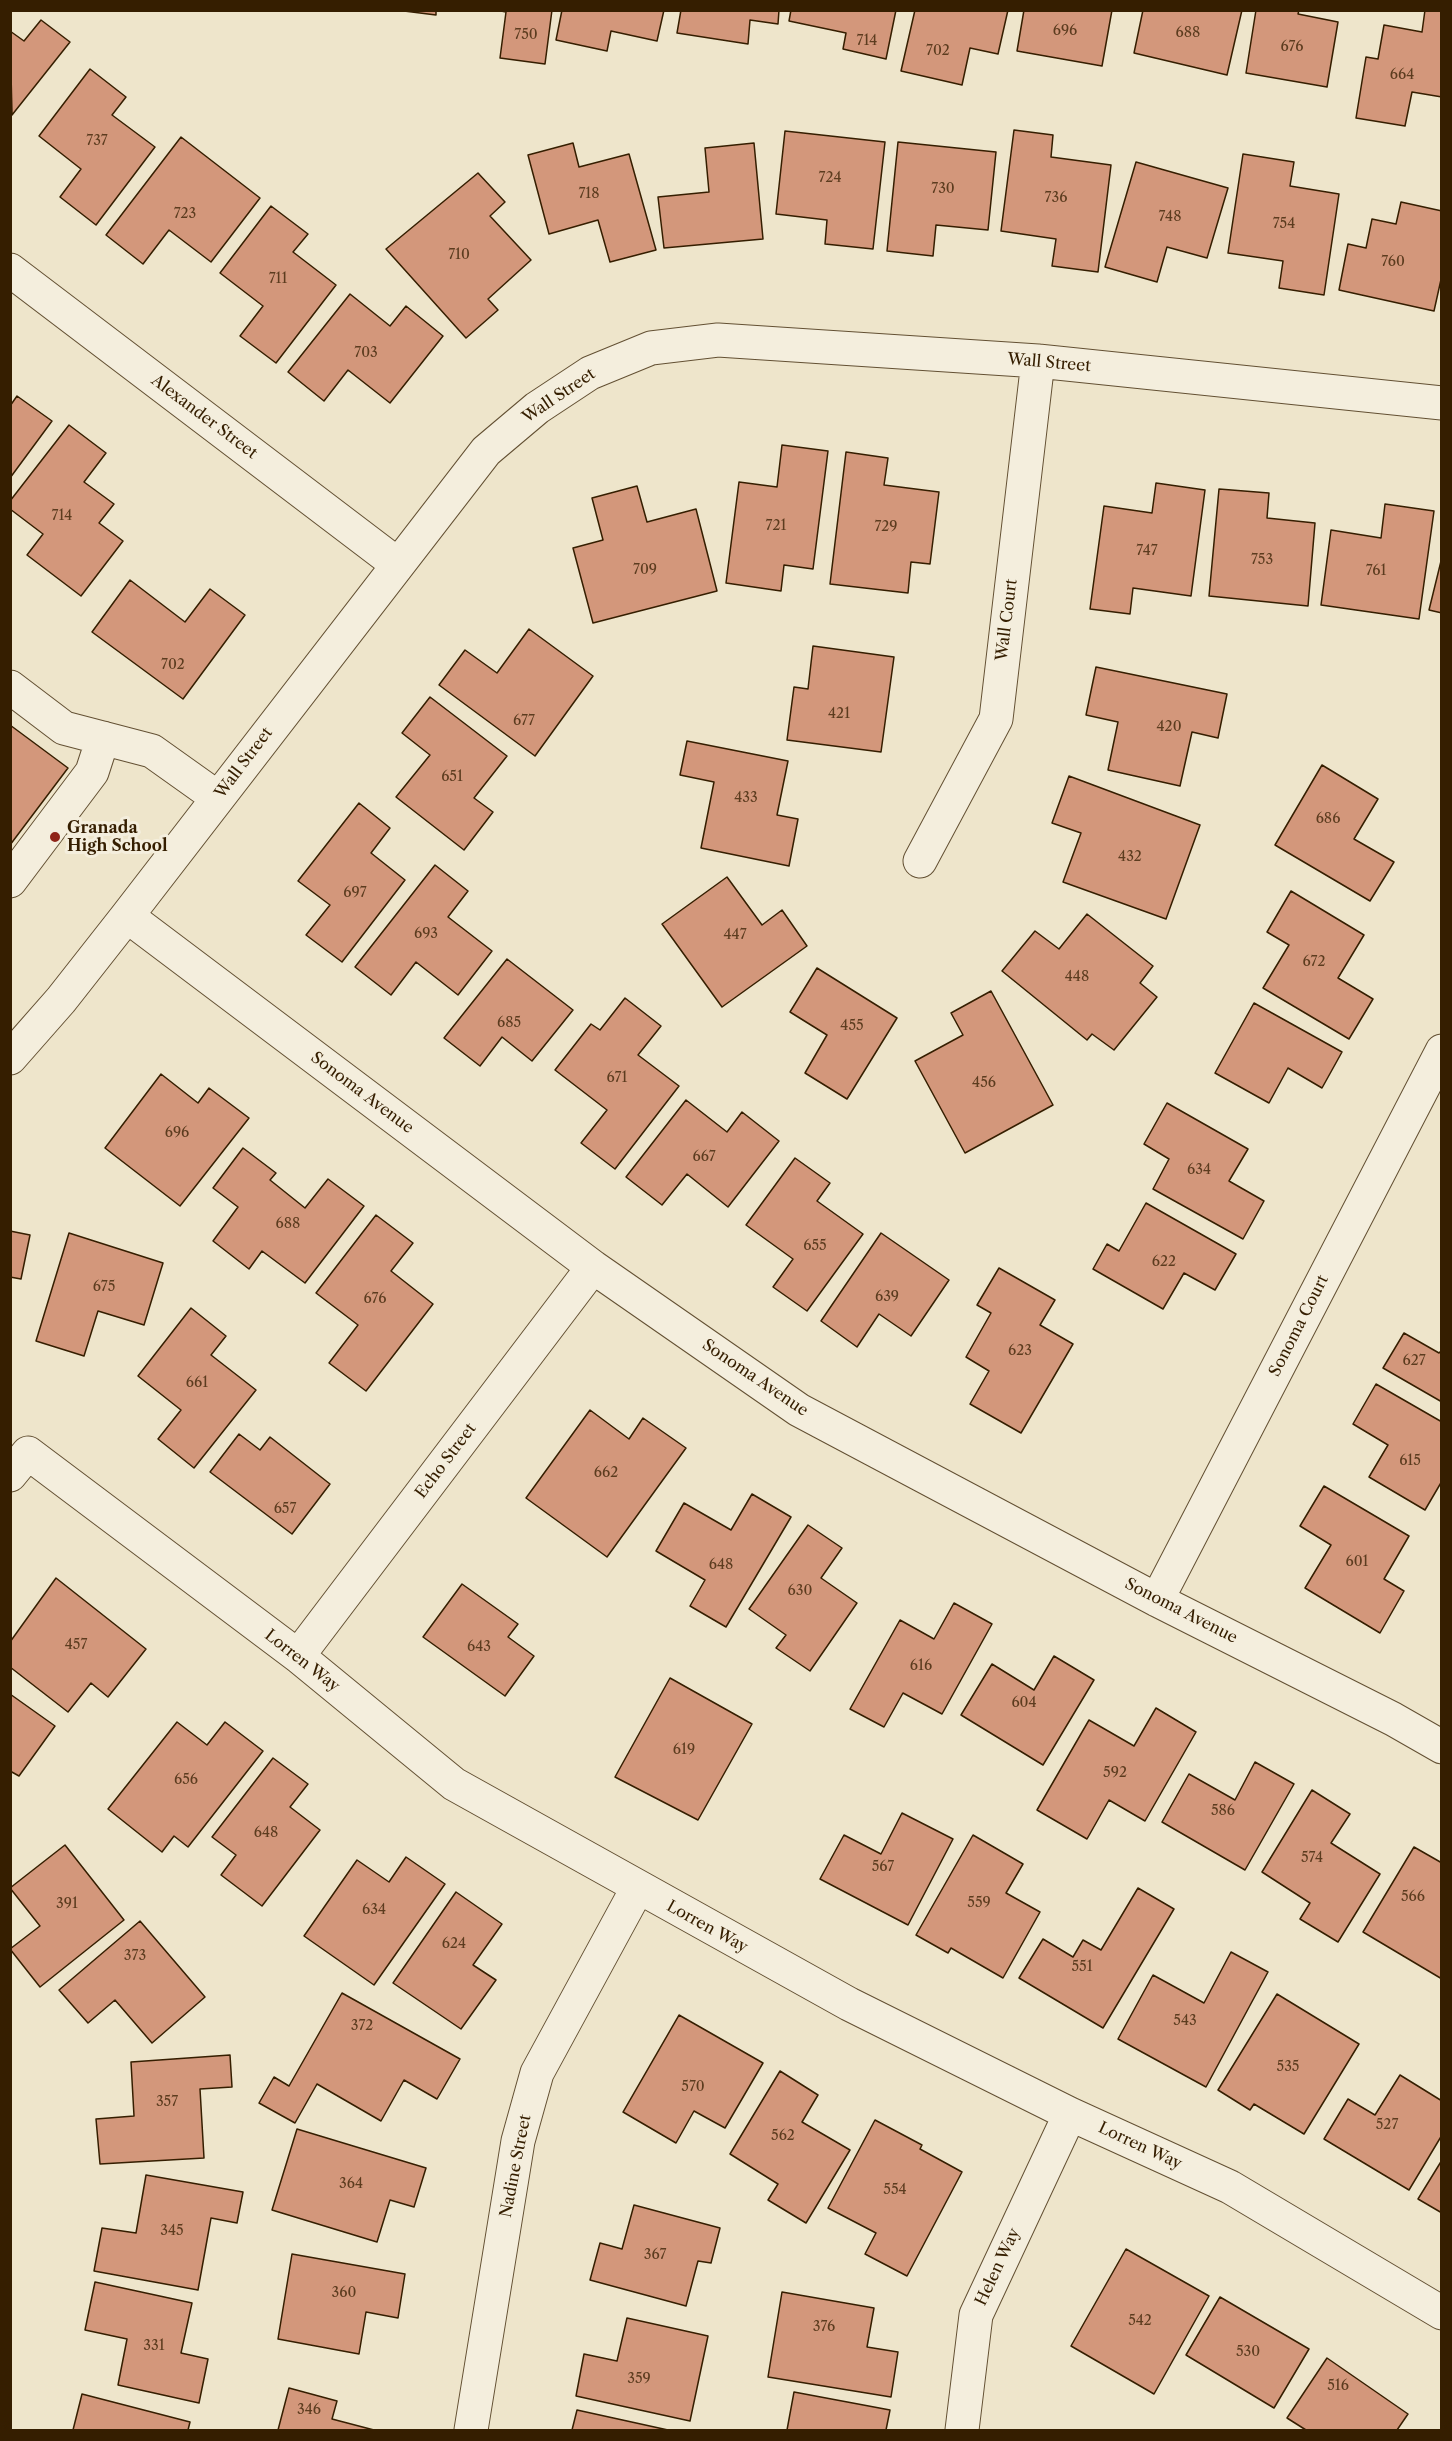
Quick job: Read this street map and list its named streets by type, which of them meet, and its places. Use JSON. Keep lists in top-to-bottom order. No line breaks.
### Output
{"streets":{"street":["Wall Street","Alexander Street","Wall Court","Sonoma Avenue","Sonoma Court","Echo Street","Lorren Way","Nadine Street","Helen Way"]},"crossings":[["Wall Street","Alexander Street"],["Wall Street","Wall Court"],["Wall Street","Sonoma Avenue"],["Sonoma Avenue","Sonoma Court"],["Sonoma Avenue","Echo Street"],["Echo Street","Lorren Way"],["Lorren Way","Nadine Street"],["Lorren Way","Helen Way"]],"places":["Granada High School"],"house_numbers":["696","688","750","714","676","702","664","737","724","730","718","736","723","748","754","710","760","711","703","714","721","729","747","753","709","761","702","421","677","420","651","433","686","432","697","693","447","672","448","685","455","671","456","696","667","634","688","655","622","675","639","676","623","627","661","615","662","657","601","648","630","457","643","616","604","619","592","656","586","648","574","567","566","559","391","634","624","373","551","543","372","535","570","357","527","562","364","554","345","367","360","542","376","331","530","359","516","346"]}
